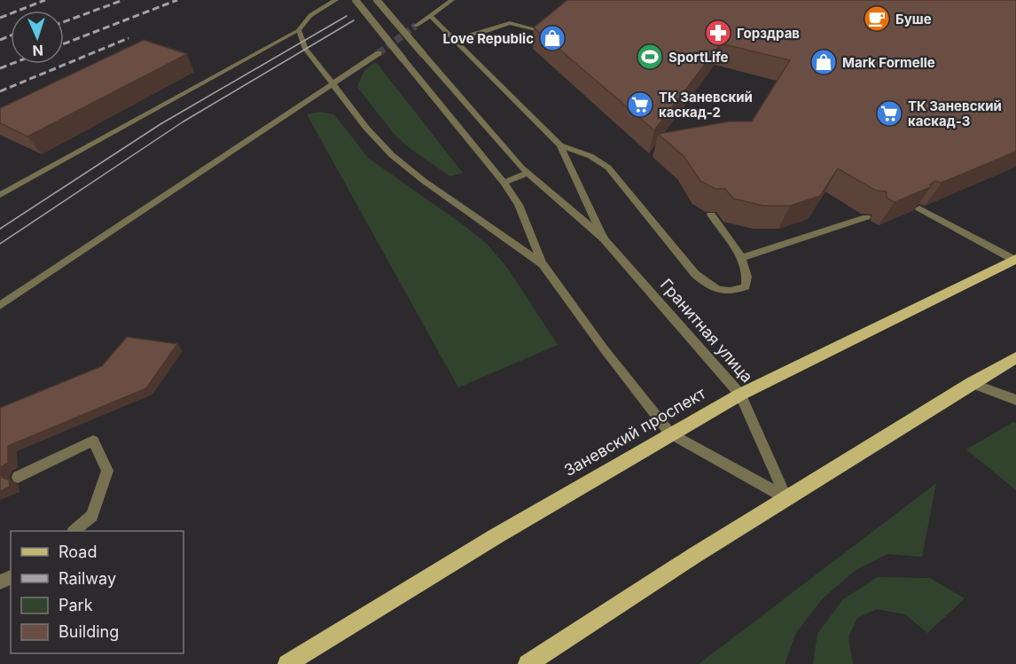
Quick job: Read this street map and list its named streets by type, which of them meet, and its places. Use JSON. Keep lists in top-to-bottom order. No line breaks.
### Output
{"streets":{"main road":["Заневский проспект"],"street":["Гранитная улица"]},"crossings":[["Гранитная улица","Заневский проспект"]],"places":{"cafe":["Буше"],"pharmacy":["Горздрав"],"shop":["Love Republic","Mark Formelle"],"sports":["SportLife"],"supermarket":["ТК Заневский каскад-2","ТК Заневский каскад-3"]},"legend":["Road","Railway","Park","Building"],"north":"bottom"}
